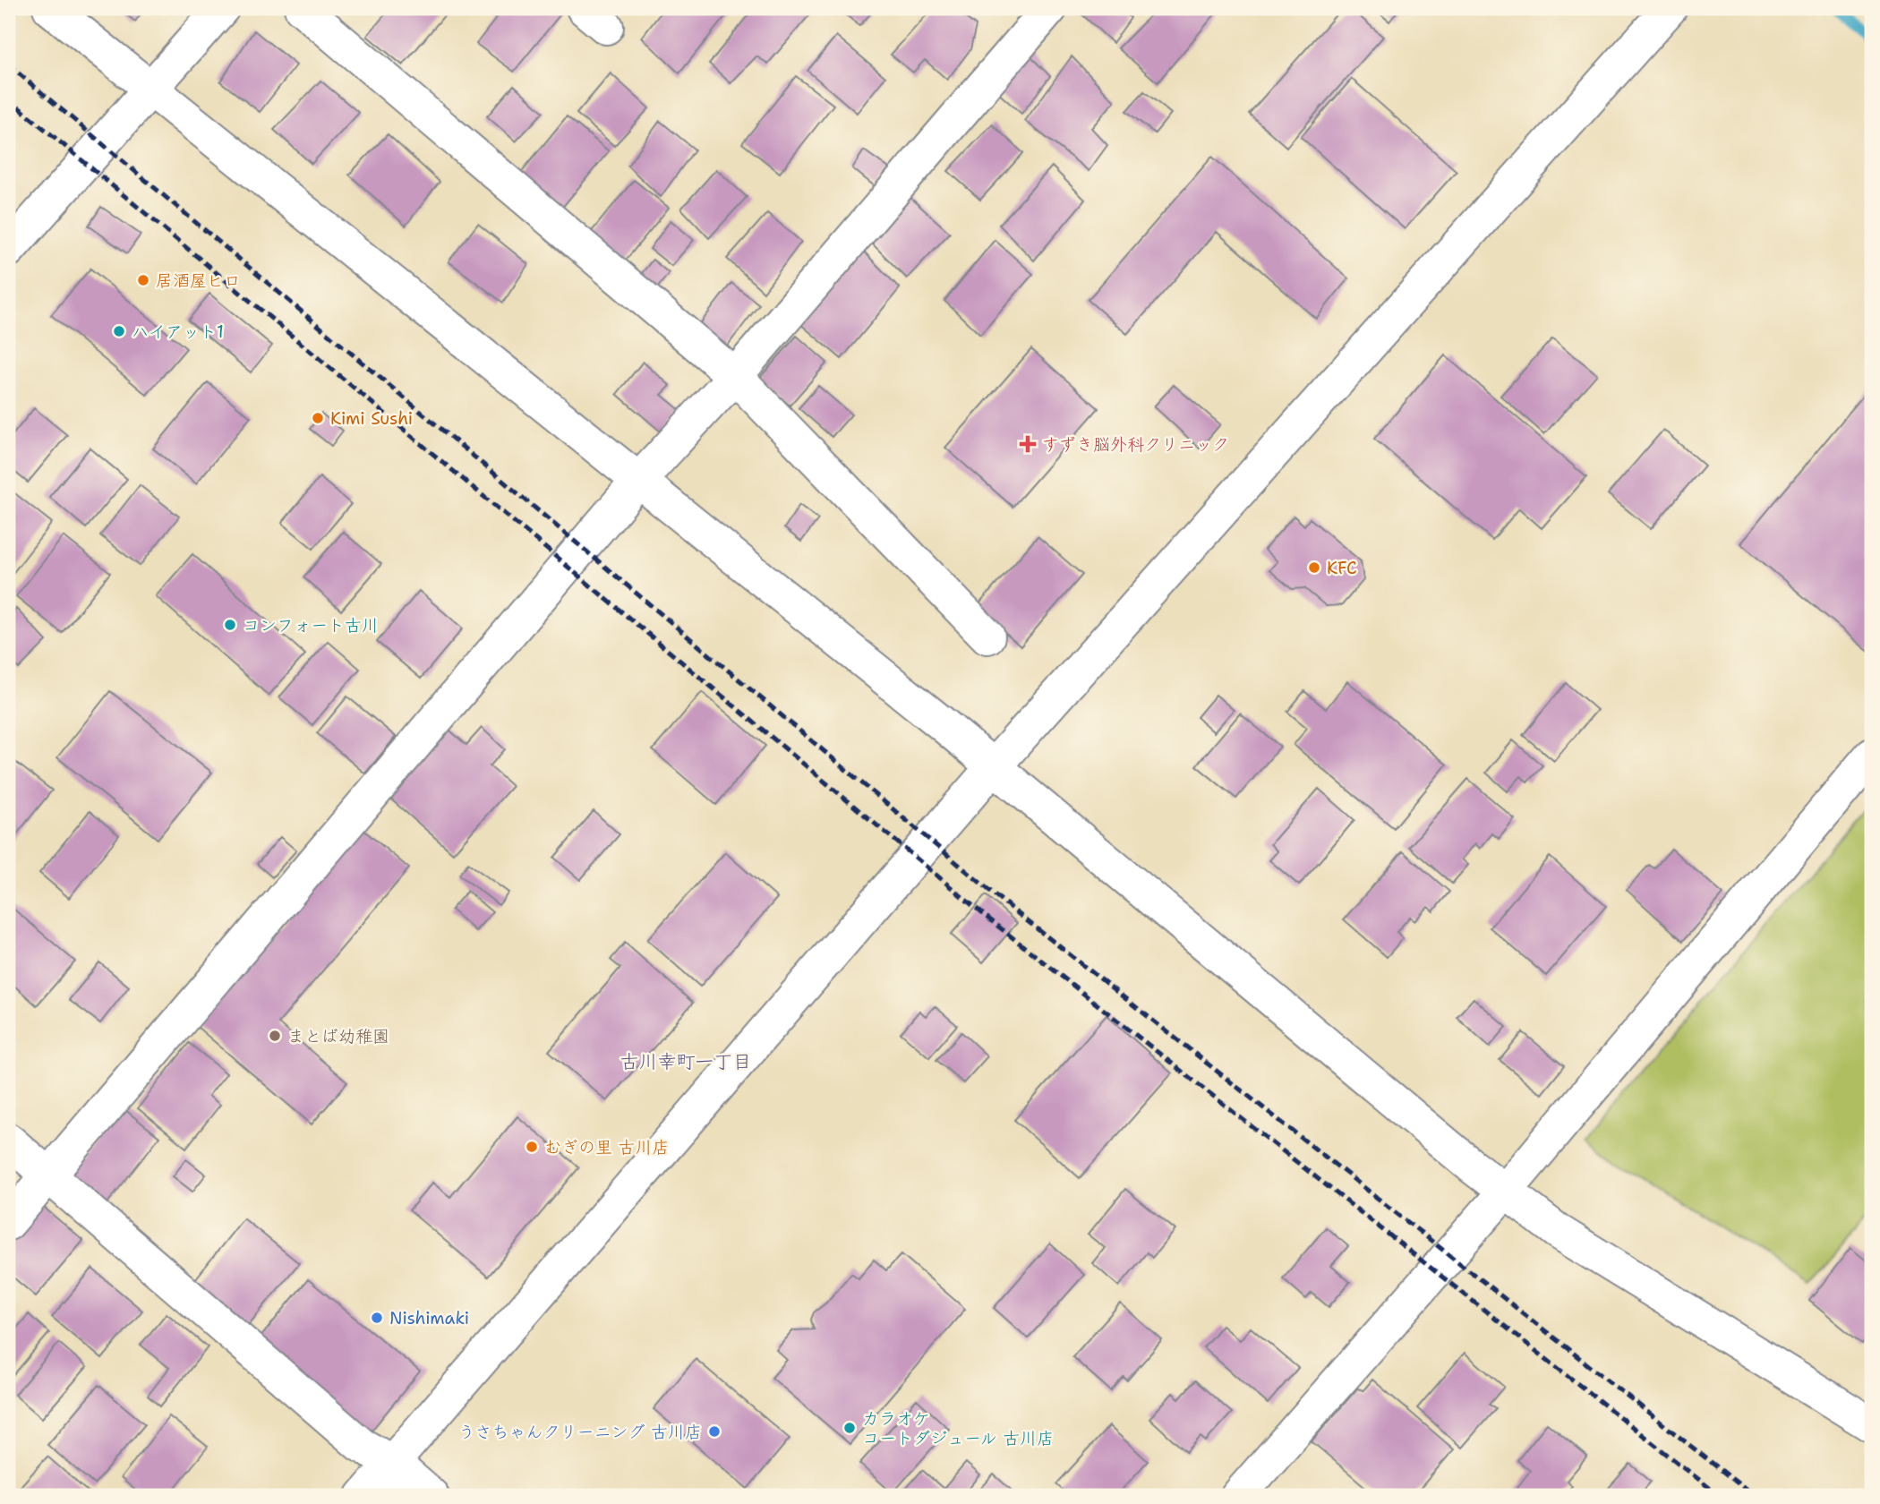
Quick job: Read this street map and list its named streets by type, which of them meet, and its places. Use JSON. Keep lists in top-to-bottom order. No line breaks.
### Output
{"districts":["古川幸町一丁目"],"places":{"other":["居酒屋ヒロ","ハイアット1","Kimi Sushi","KFC","コンフォート古川","まとば幼稚園","むぎの里 古川店","Nishimaki","カラオケ コートダジュール 古川店","うさちゃんクリーニング 古川店"],"health":["すずき脳外科クリニック"]}}
